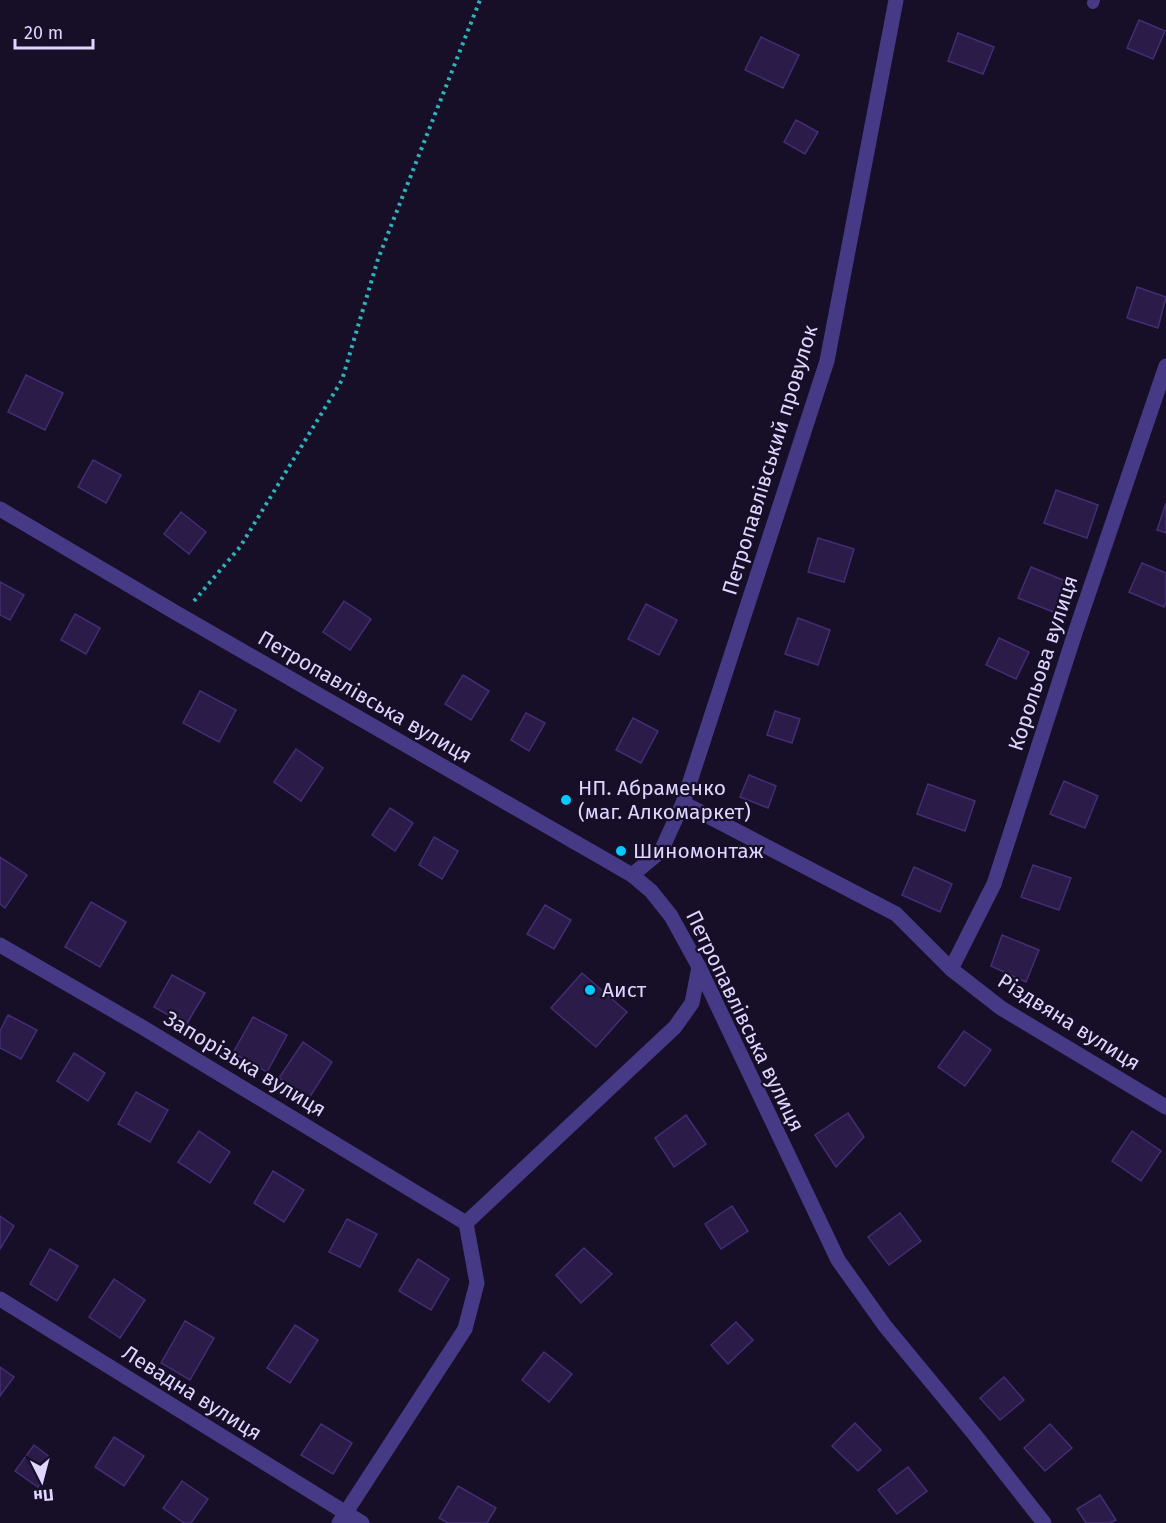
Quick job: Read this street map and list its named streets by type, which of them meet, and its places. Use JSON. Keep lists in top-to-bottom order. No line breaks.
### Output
{"streets":{"street":["Петропавлівський провулок","Корольова вулиця","Петропавлівська вулиця","Різдвяна вулиця","Запорізька вулиця","Левадна вулиця"]},"crossings":[["Петропавлівський провулок","Петропавлівська вулиця"],["Петропавлівський провулок","Різдвяна вулиця"],["Корольова вулиця","Різдвяна вулиця"]],"places":["НП. Абраменко (маг. Алкомаркет)","Шиномонтаж","Аист"],"scale_bar":"20 m","north":"bottom"}
